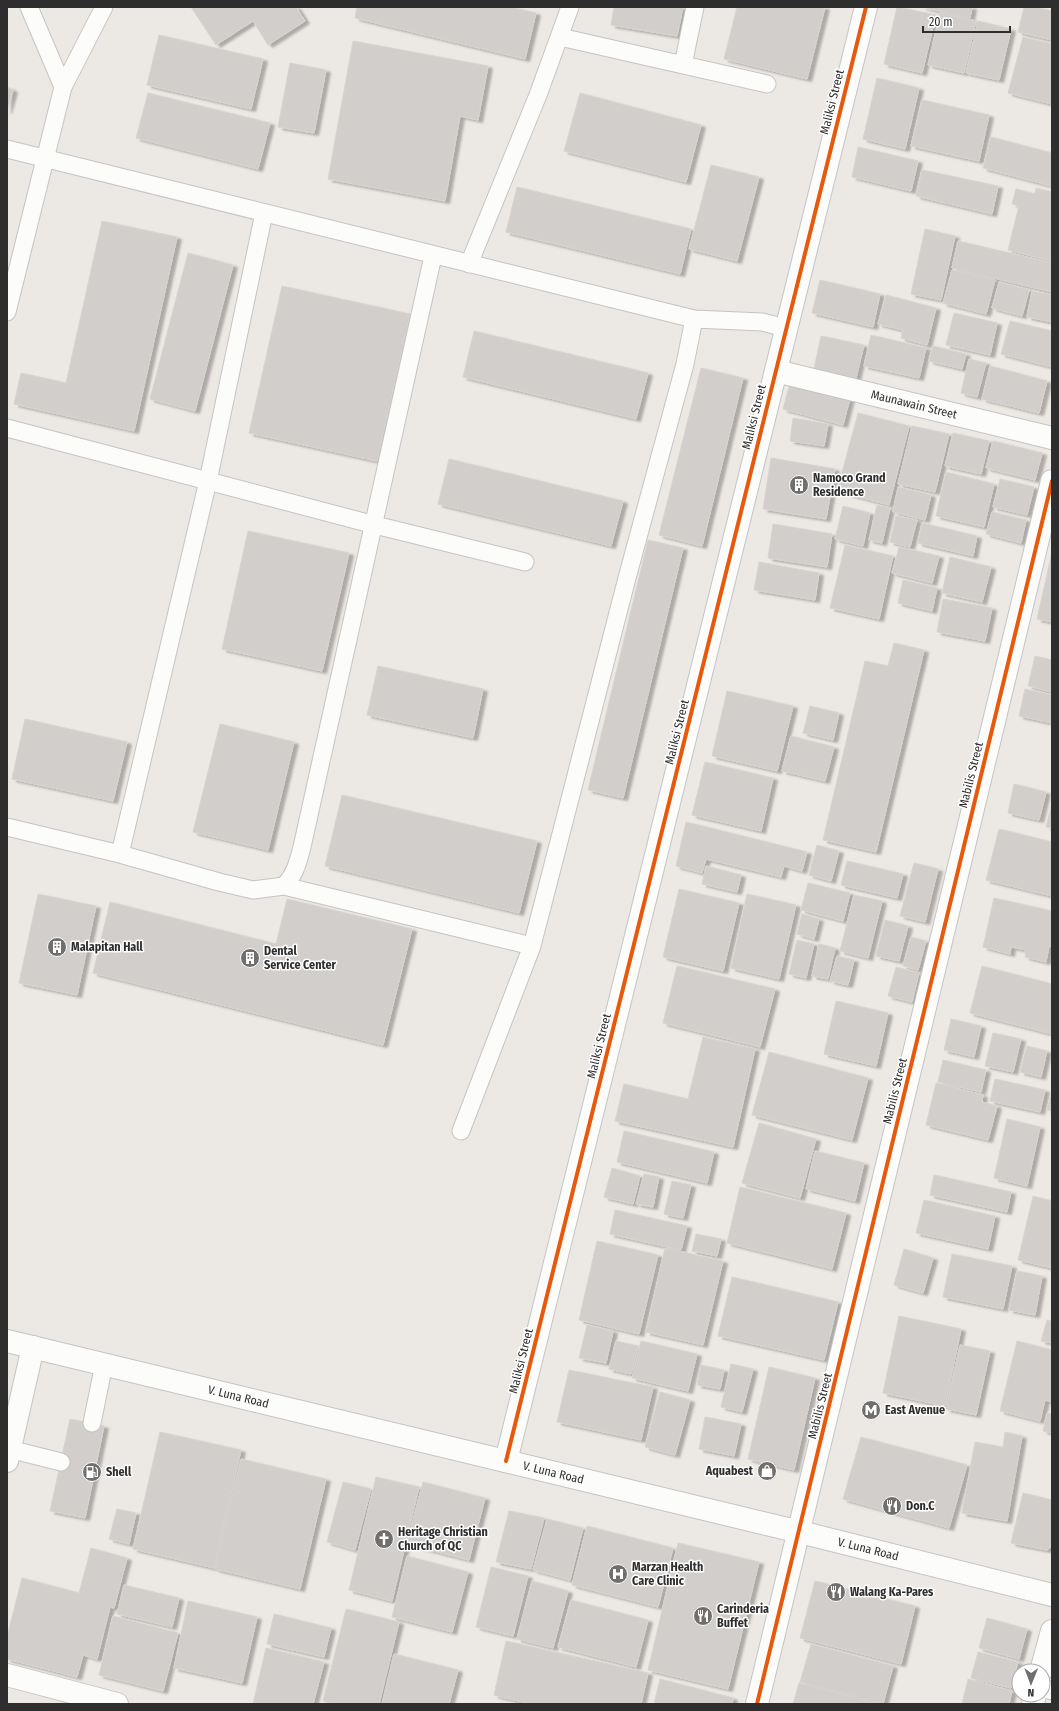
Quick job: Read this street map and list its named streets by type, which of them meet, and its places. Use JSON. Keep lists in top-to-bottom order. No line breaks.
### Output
{"streets":{"street":["Maliksi Street","Maunawain Street","Mabilis Street","V. Luna Road"]},"crossings":[["Maliksi Street","Maunawain Street"],["Maliksi Street","V. Luna Road"],["Mabilis Street","V. Luna Road"]],"places":{"building":["Namoco Grand Residence","Malapitan Hall","Dental Service Center"],"metro station":["East Avenue"],"shop":["Aquabest"],"fuel station":["Shell"],"restaurant":["Don.C","Walang Ka-Pares","Carinderia Buffet"],"church":["Heritage Christian Church of QC"],"hospital":["Marzan Health Care Clinic"]},"scale_bar":"20 m","north":"bottom"}
